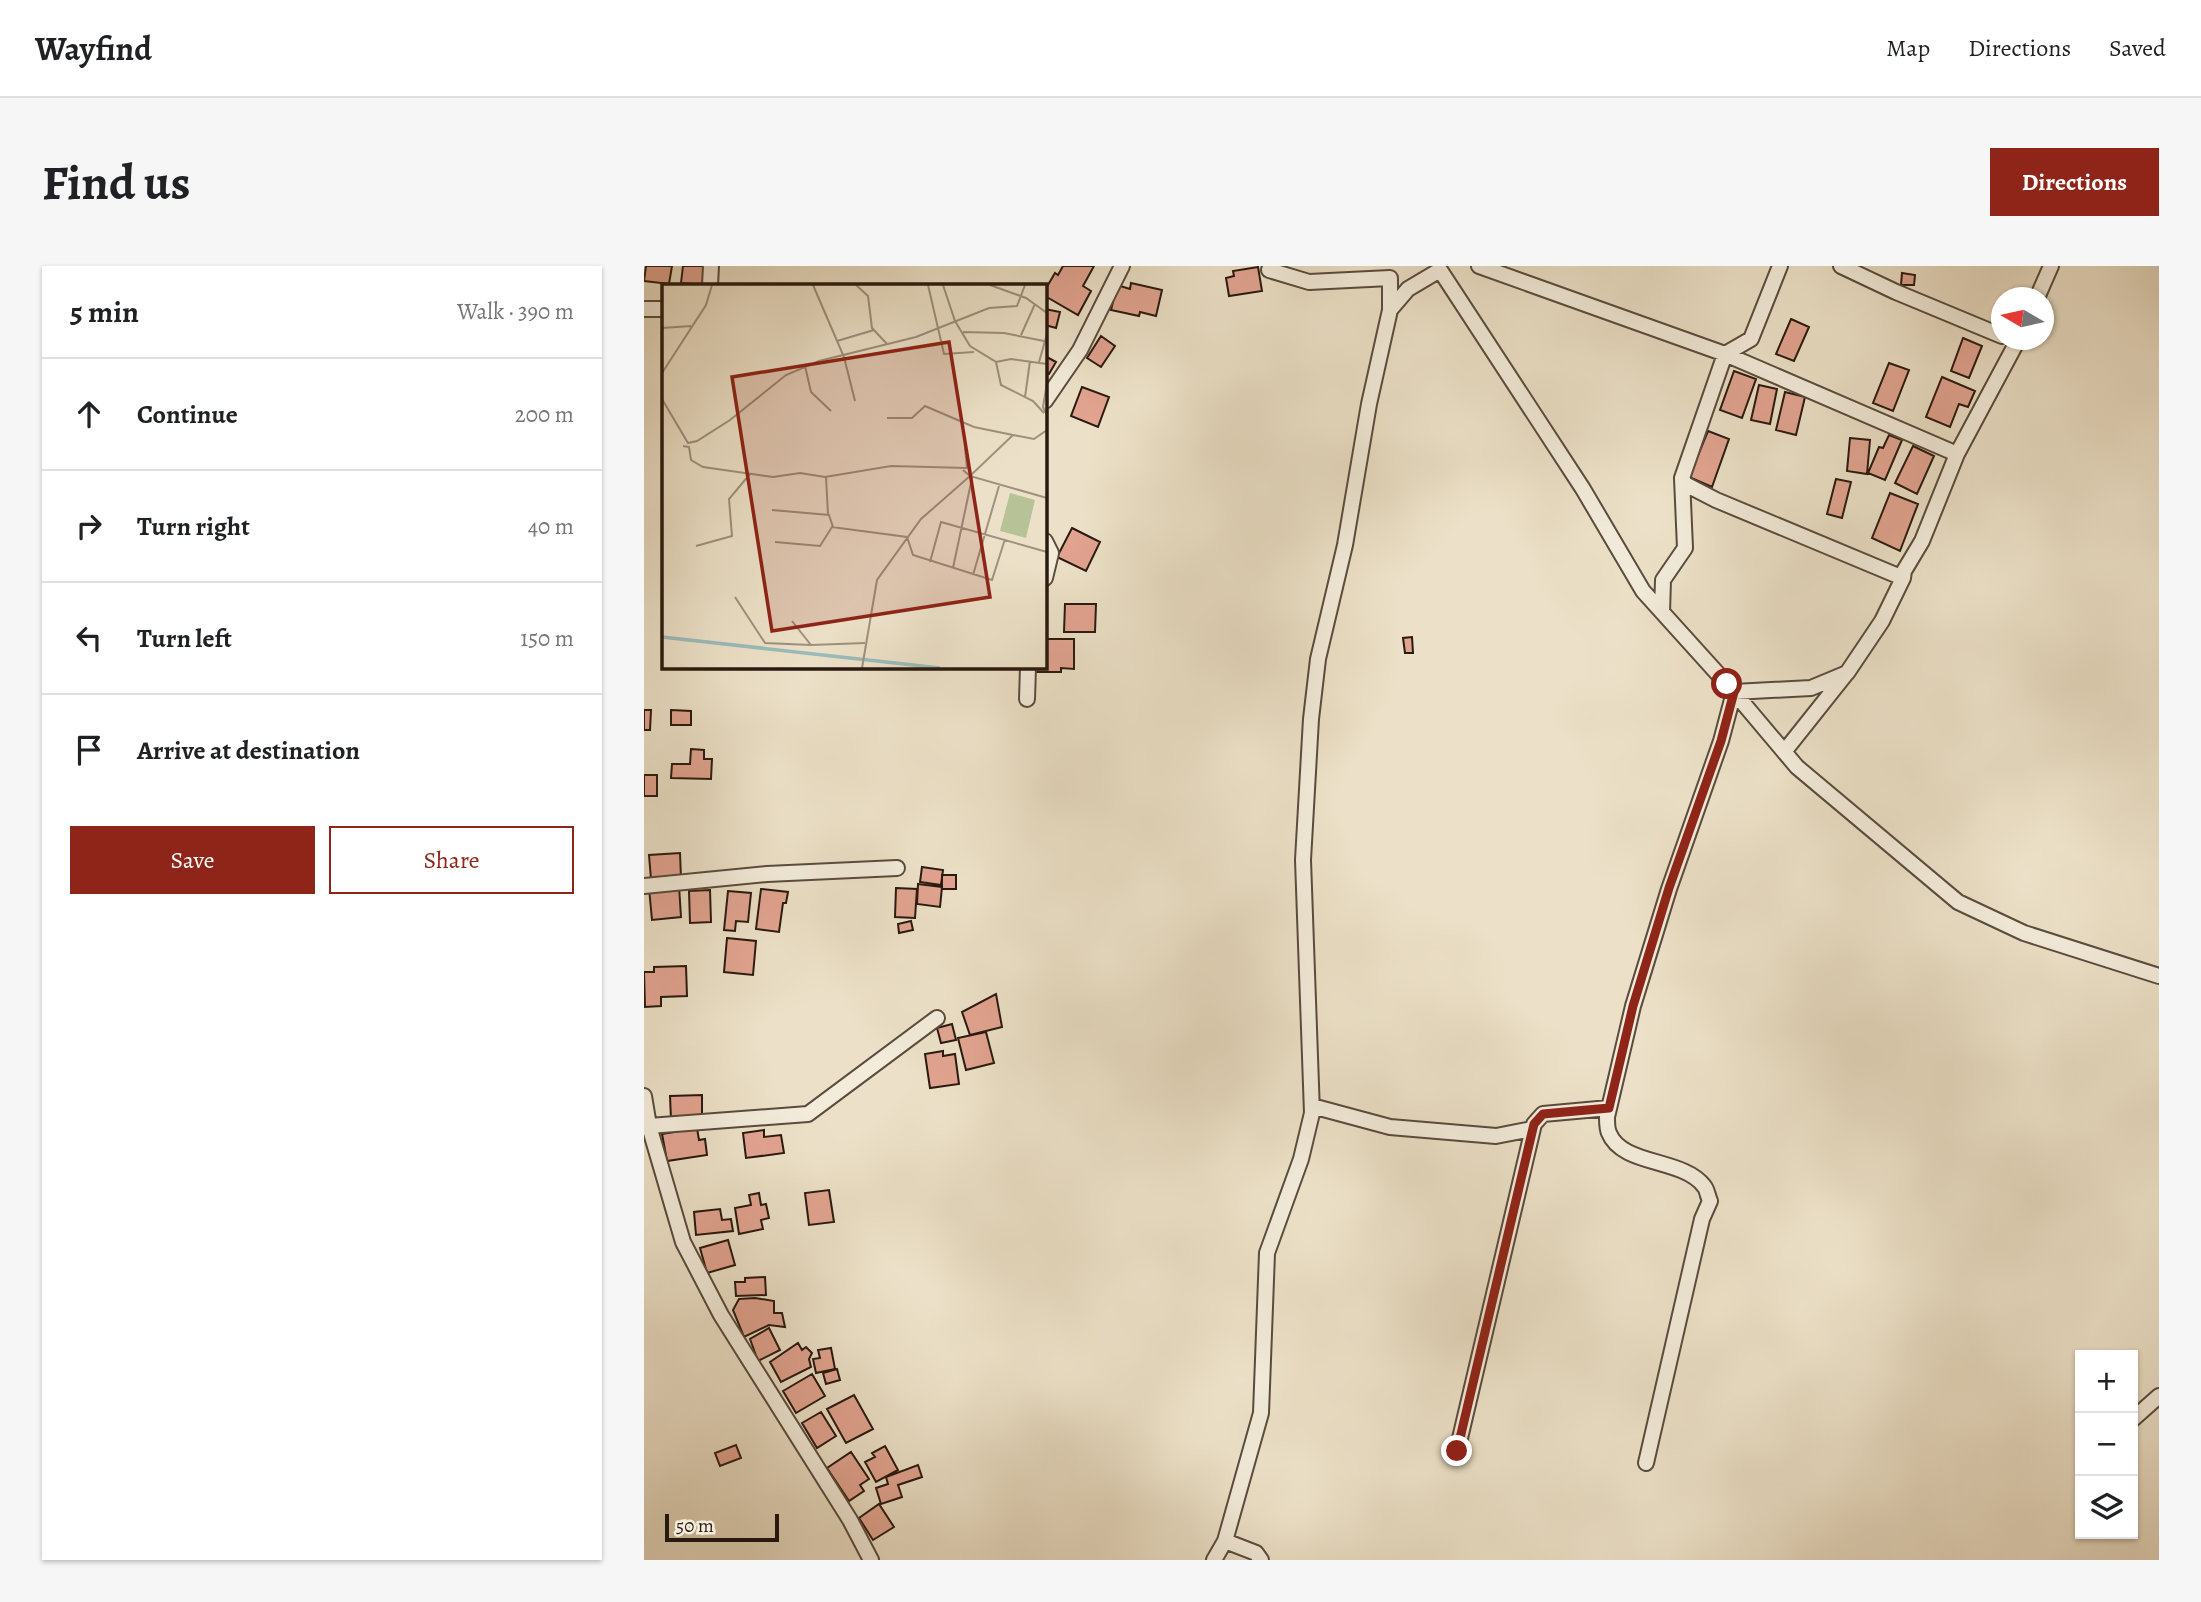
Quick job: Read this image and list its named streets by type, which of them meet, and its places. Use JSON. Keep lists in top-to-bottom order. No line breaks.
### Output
{"scale_bar":"50 m","north":"left","page":{"header":"Wayfind","nav":["Map","Directions","Saved"],"buttons":["Directions",["Save","Share"]],"title":"Find us","heading":["5 min","Walk · 390 m"],"list":[["Continue","200 m"],["Turn right","40 m"],["Turn left","150 m"],"Arrive at destination"],"map_buttons":["+","−"],"scale":"50 m"}}
